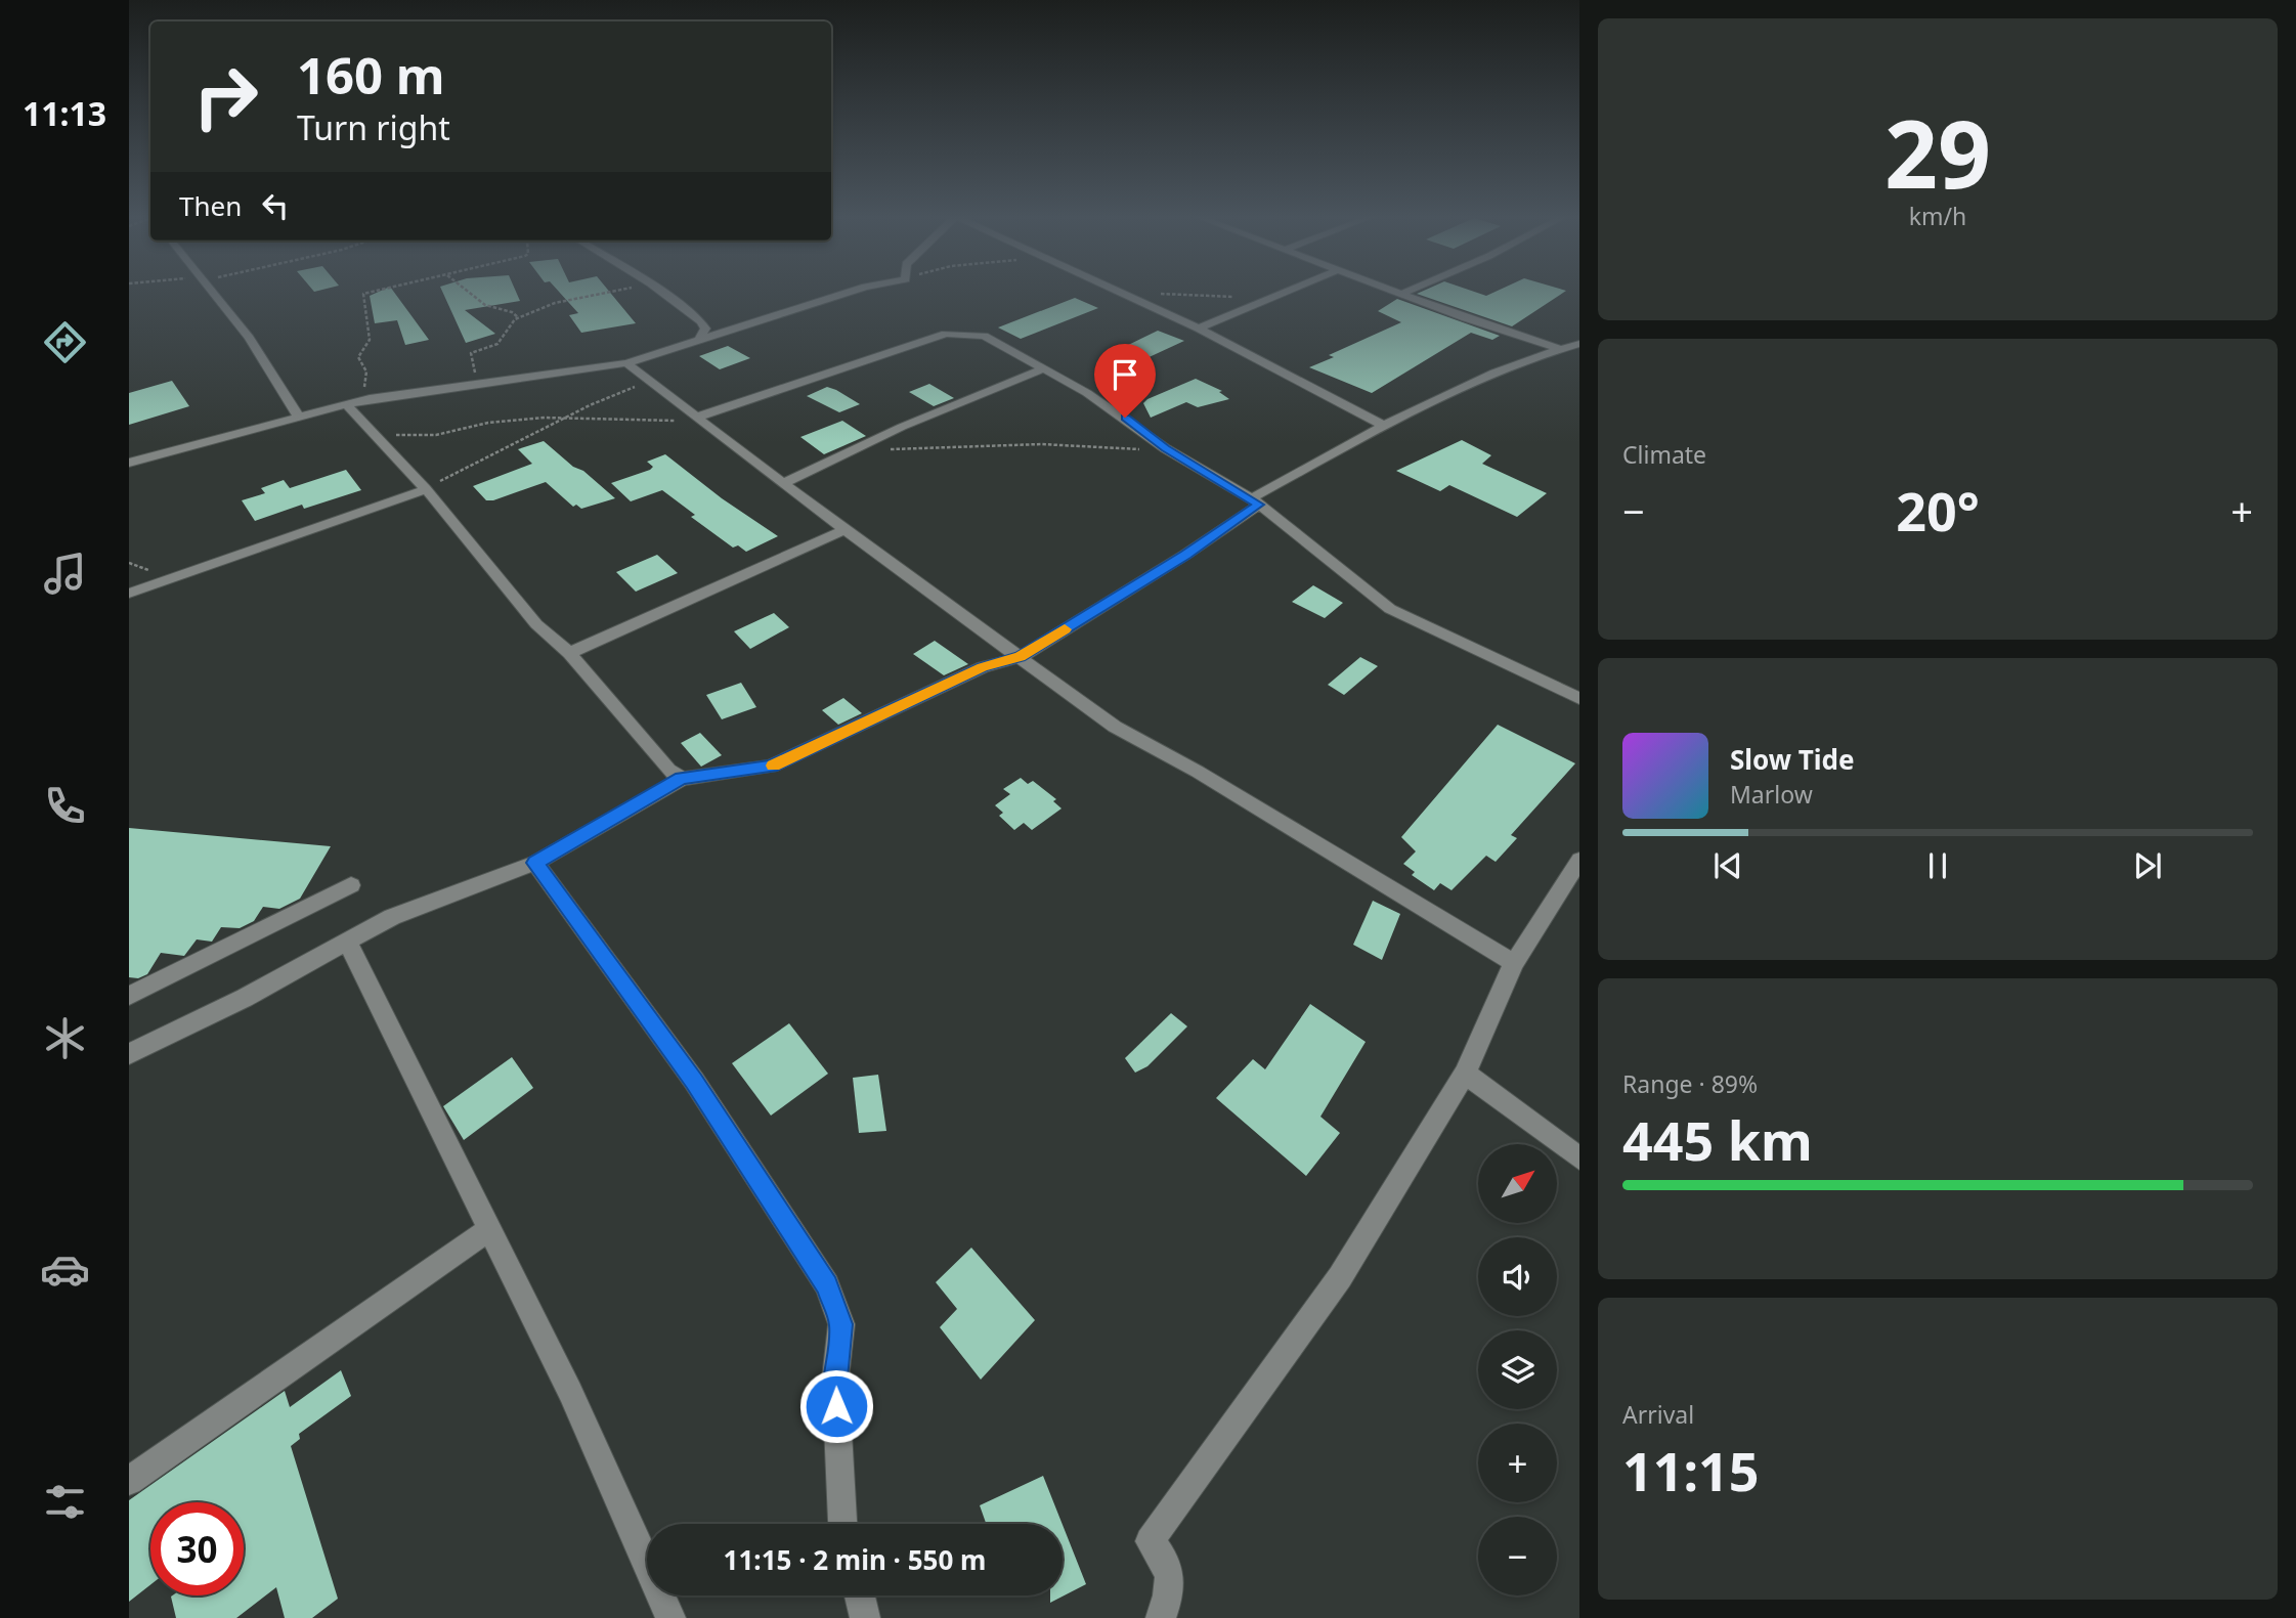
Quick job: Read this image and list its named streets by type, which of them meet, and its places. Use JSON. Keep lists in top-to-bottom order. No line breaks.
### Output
{"north":"top right","page":{"tabs":"11:13","tile":[["29","km/h"],"Climate",["Range · 89%","445 km"],["Arrival","11:15"]],"turn":["160 m","Turn right"],"then":"Then","heat":["−","20°","+"],"song":["Slow Tide","Marlow"],"map_buttons":["+","−"],"limit":"30","trip":"11:15 · 2 min · 550 m"}}
